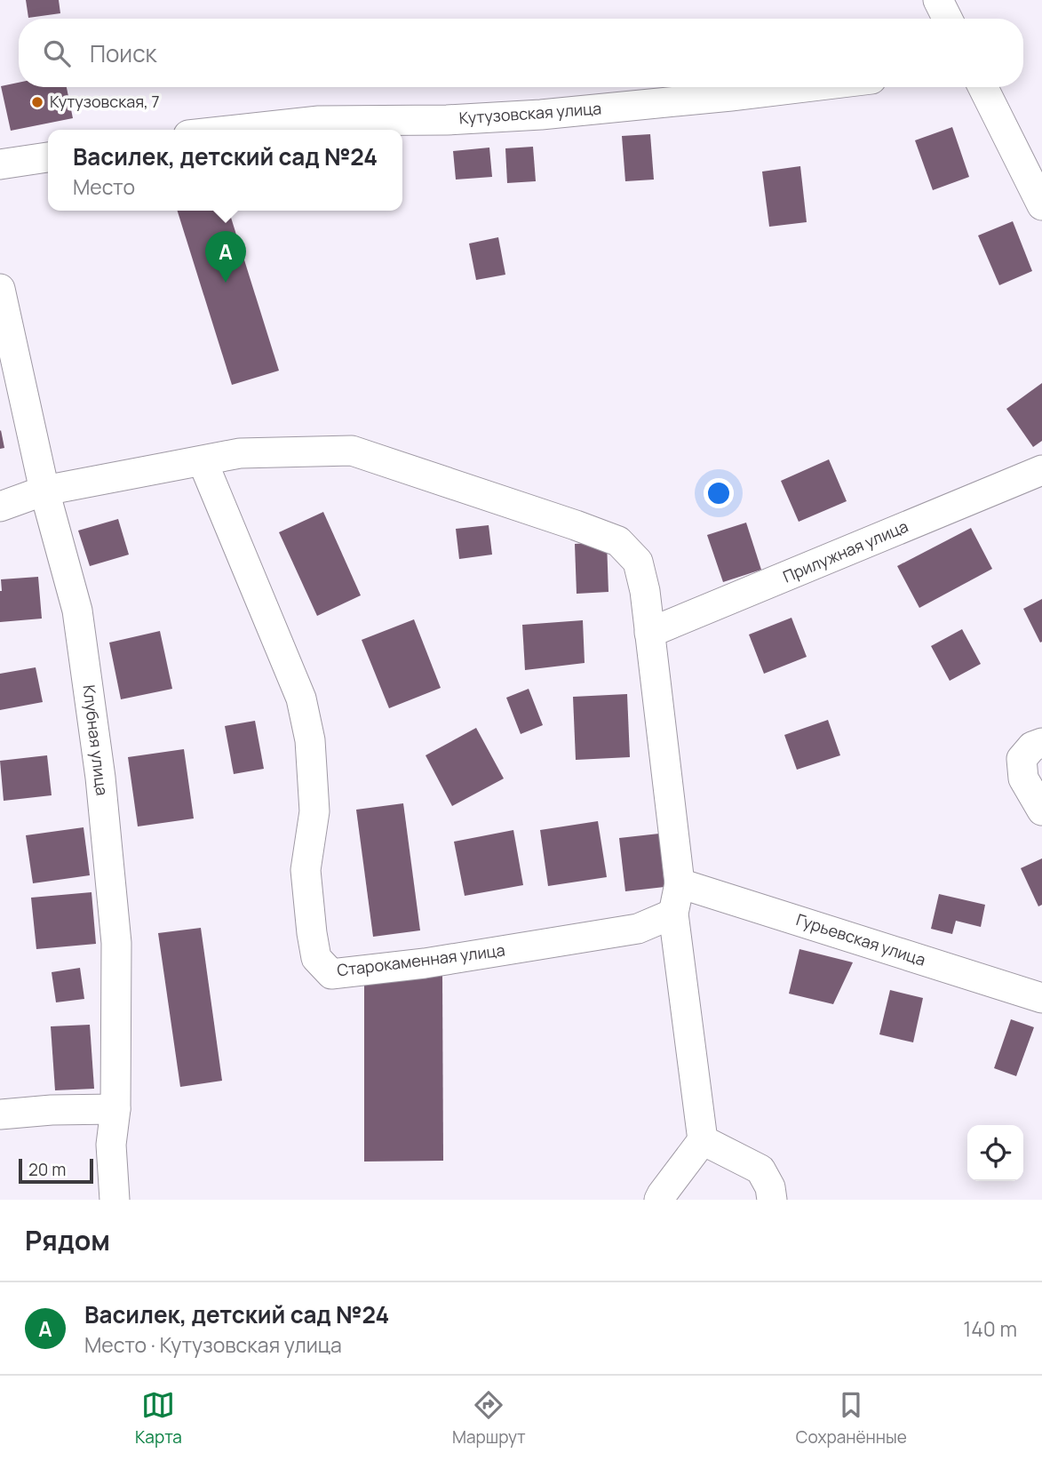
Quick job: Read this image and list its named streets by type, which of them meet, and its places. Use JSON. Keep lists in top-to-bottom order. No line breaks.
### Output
{"streets":{"street":["Кутузовская улица","Прилужная улица","Клубная улица","Гурьевская улица","Старокаменная улица"]},"places":["Кутузовская, 7"],"scale_bar":"20 m","page":{"search":"Поиск","popup":["Василек, детский сад №24","Место"],"pins":"A","scale":"20 m","heading":"Рядом","list":[{"mark":"A","name":"Василек, детский сад №24","note":"Место · Кутузовская улица","value":"140 m"}],"nav":["Карта","Маршрут","Сохранённые"]}}
